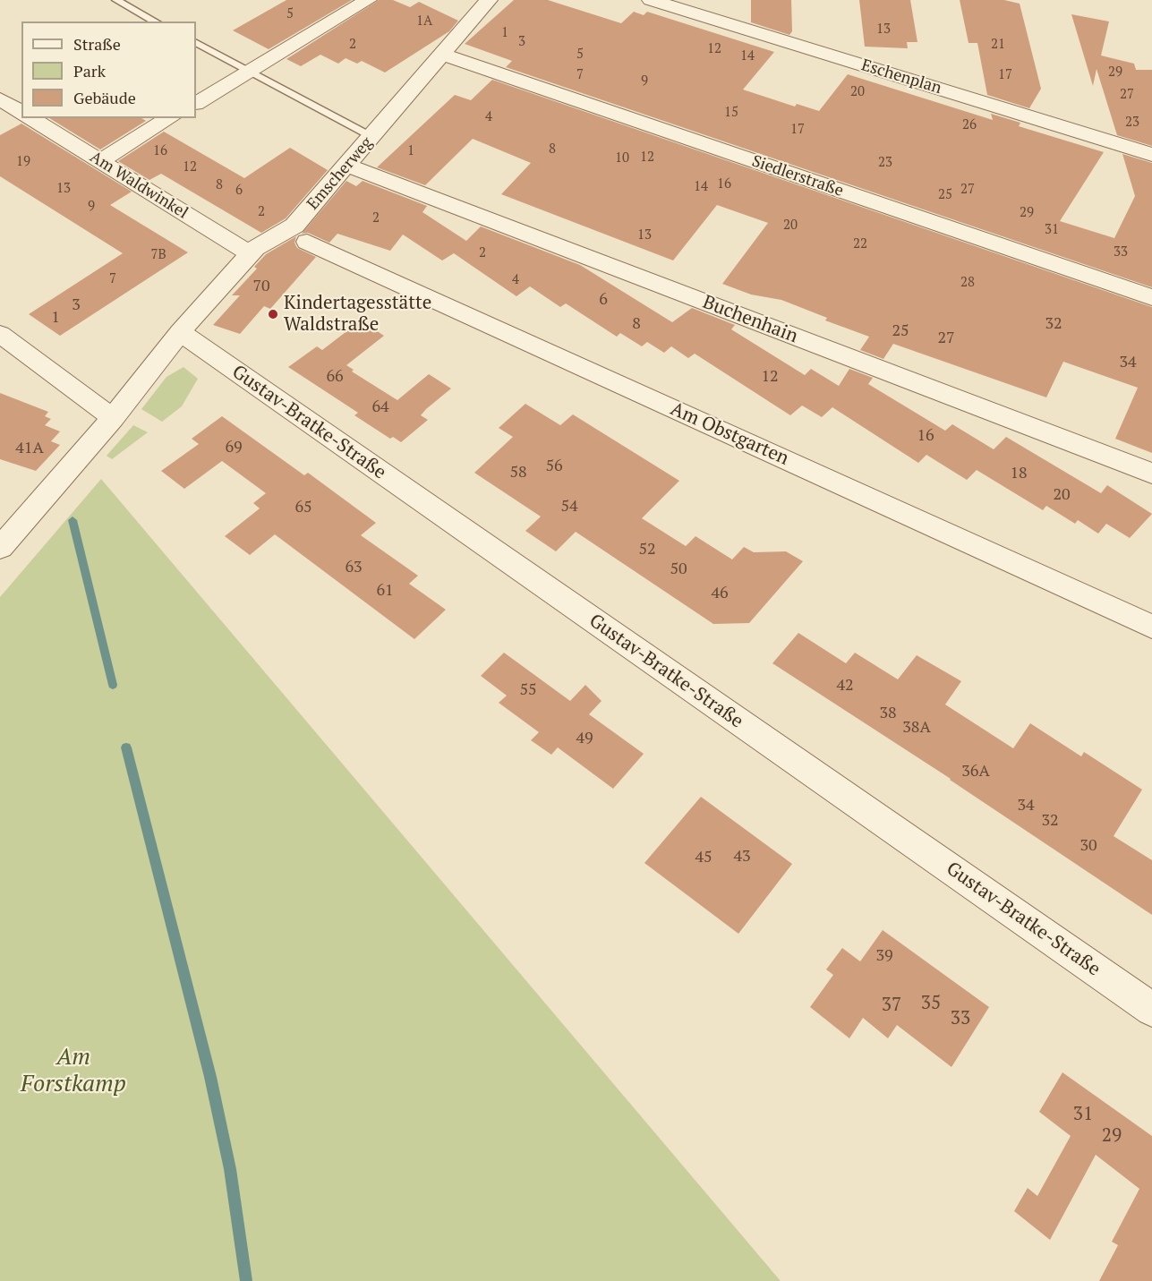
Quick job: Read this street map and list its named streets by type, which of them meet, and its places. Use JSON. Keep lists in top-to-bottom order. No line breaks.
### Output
{"streets":{"street":["Eschenplan","Emscherweg","Siedlerstraße","Am Waldwinkel","Buchenhain","Gustav-Bratke-Straße","Am Obstgarten"]},"crossings":[["Emscherweg","Siedlerstraße"],["Emscherweg","Am Waldwinkel"],["Emscherweg","Buchenhain"],["Emscherweg","Gustav-Bratke-Straße"]],"parks":["Am Forstkamp"],"places":["Kindertagesstätte Waldstraße"],"house_numbers":["5","1A","13","1","3","2","21","12","5","14","29","7","17","9","20","27","15","4","23","26","17","8","16","1","12","10","19","23","12","16","8","14","13","27","6","25","9","2","29","2","20","31","13","22","33","2","7B","7","4","28","70","6","3","1","8","32","25","27","34","66","12","64","16","69","41A","56","58","18","20","54","65","52","63","50","61","46","42","55","38","38A","49","36A","34","32","30","43","45","39","35","37","33","31","29"],"legend":["Straße","Park","Gebäude"]}
